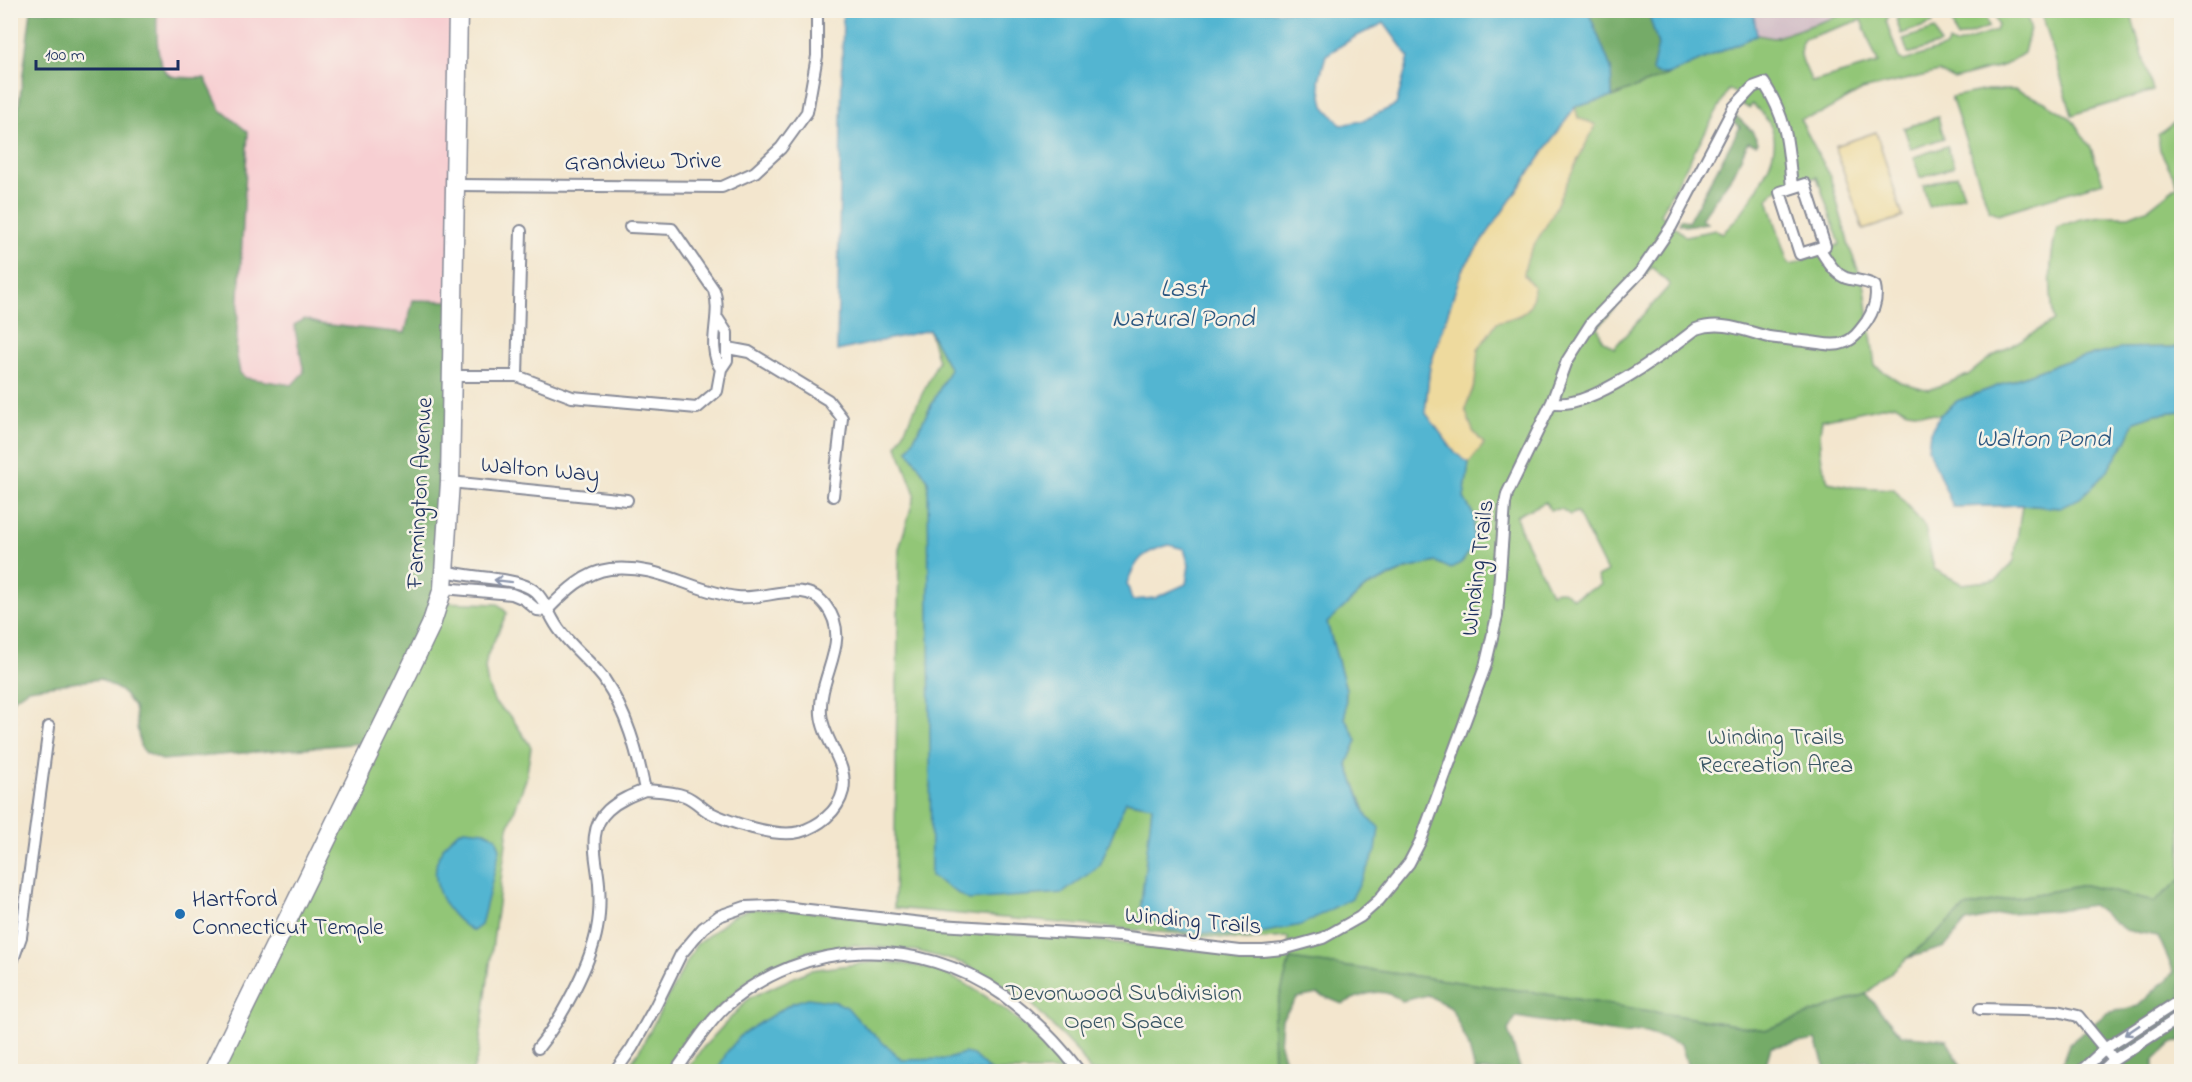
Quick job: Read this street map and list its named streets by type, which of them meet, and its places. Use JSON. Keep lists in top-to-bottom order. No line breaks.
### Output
{"streets":{"main road":["Farmington Avenue"],"street":["Grandview Drive","Walton Way","Winding Trails"]},"crossings":[["Grandview Drive","Farmington Avenue"],["Walton Way","Farmington Avenue"]],"water":["Last Natural Pond","Walton Pond"],"parks":["Winding Trails Recreation Area","Devonwood Subdivision Open Space"],"places":["Hartford Connecticut Temple"],"scale_bar":"100 m"}
